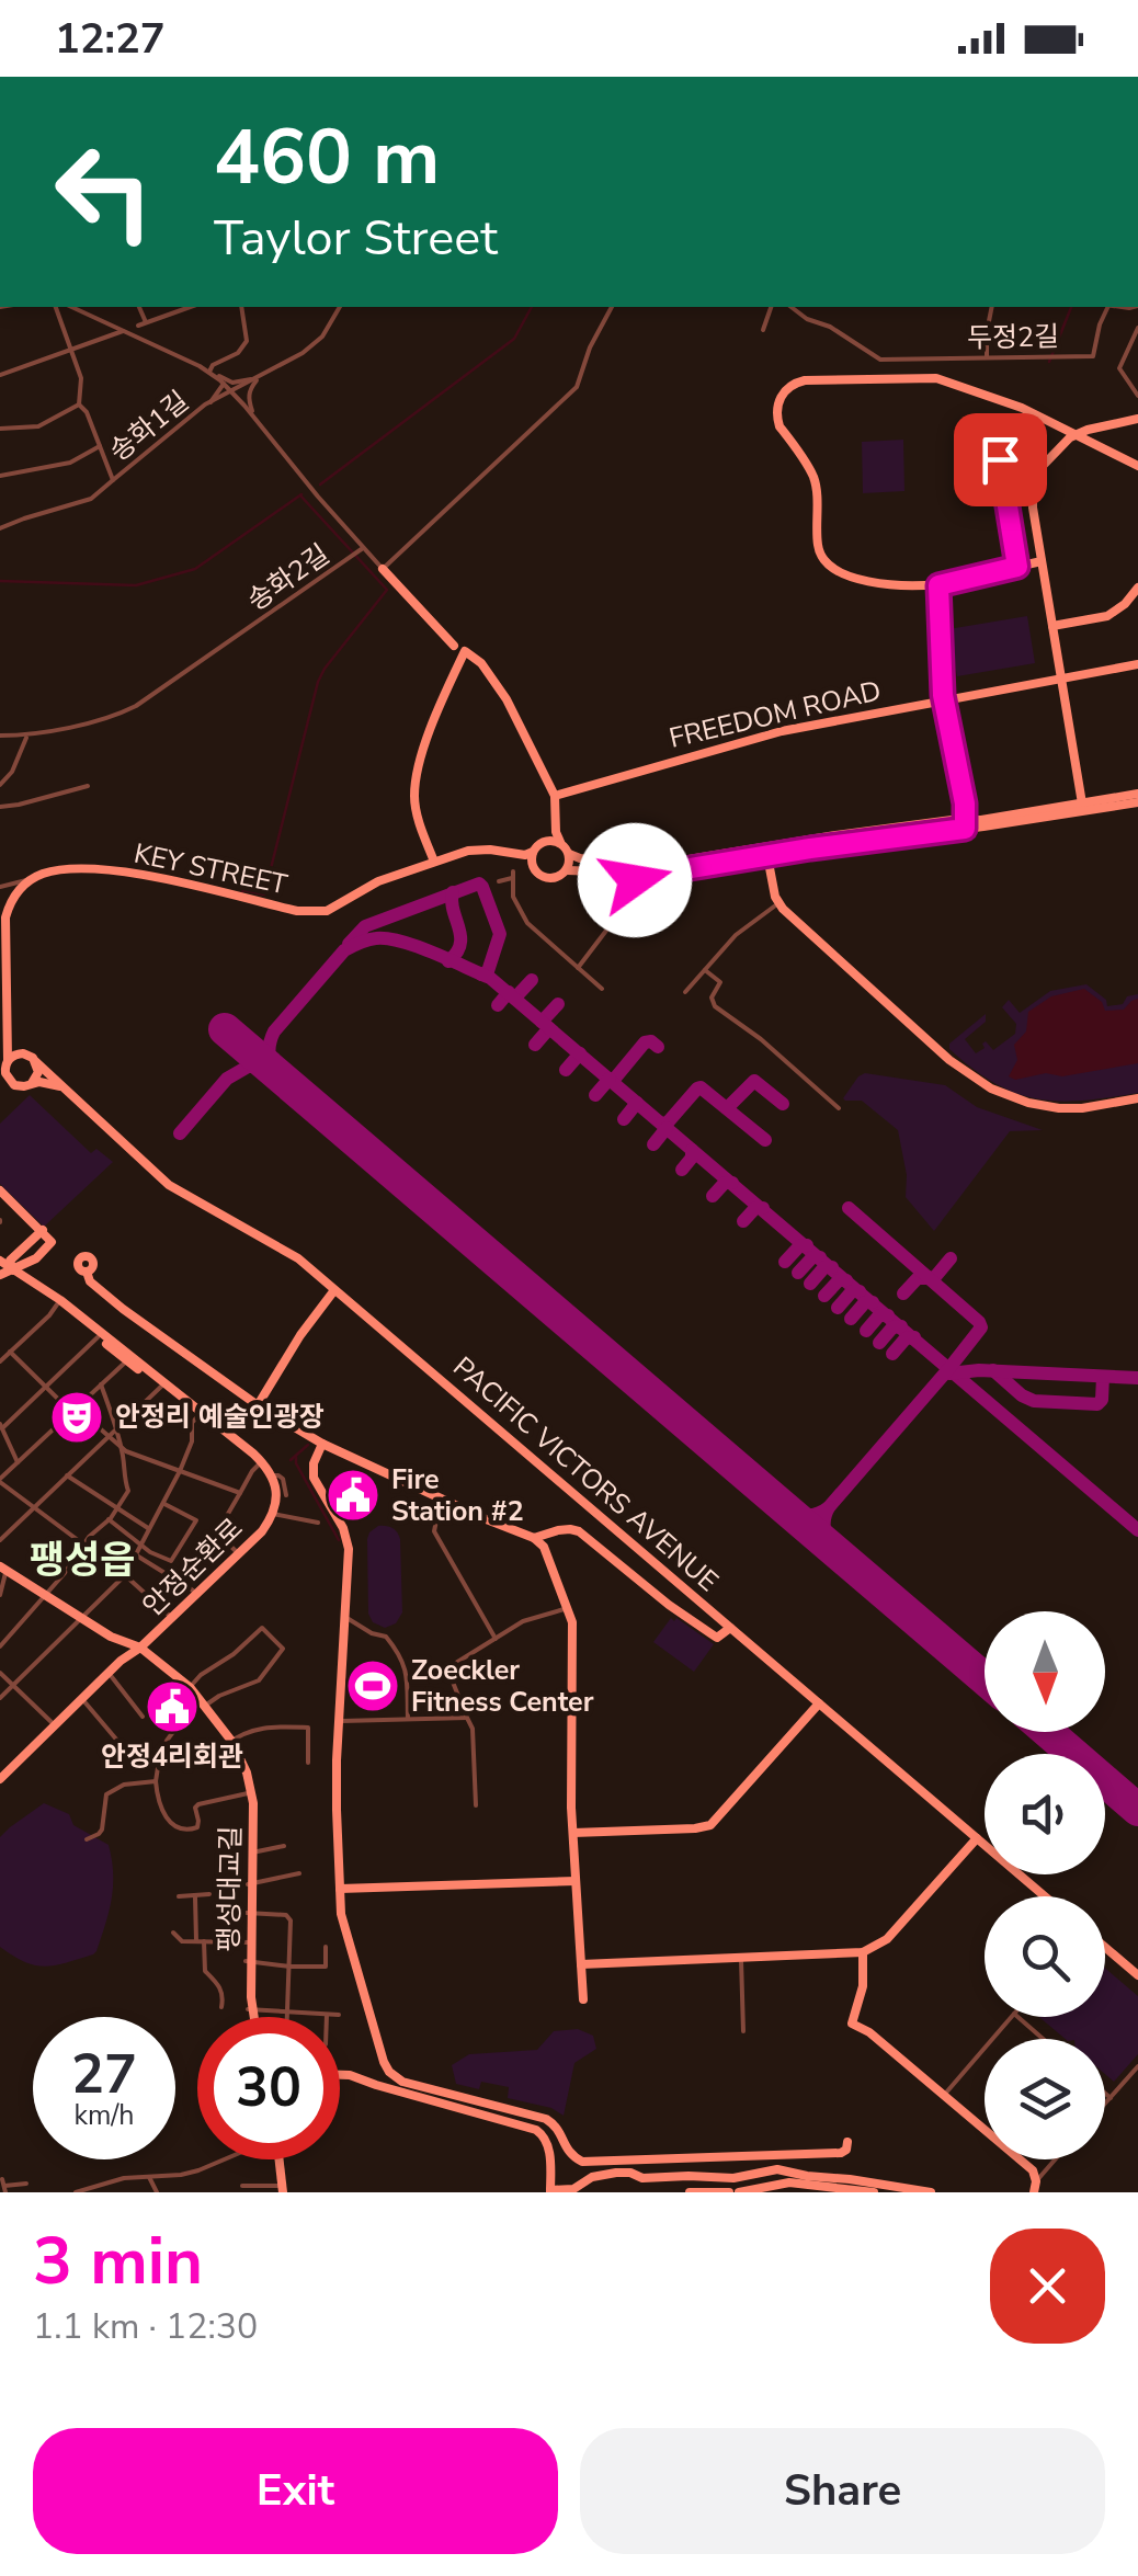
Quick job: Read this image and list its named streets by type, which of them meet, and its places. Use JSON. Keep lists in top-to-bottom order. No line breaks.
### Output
{"streets":{"street":["두정2길","송화1길","송화2길","FREEDOM ROAD","KEY STREET","PACIFIC VICTORS AVENUE","안정순환로","팽성대교길"]},"crossings":[["송화1길","송화2길"],["안정순환로","팽성대교길"]],"districts":["팽성읍"],"places":{"theatre":["안정리 예술인광장"],"public building":["Fire Station #2","안정4리회관"],"sports":["Zoeckler Fitness Center"]},"north":"bottom","page":{"status":"12:27","turn":["460 m","Taylor Street"],"speed":"27 km/h","limit":"30","heading":["3 min","1.1 km · 12:30"],"buttons":["Exit","Share"]}}
